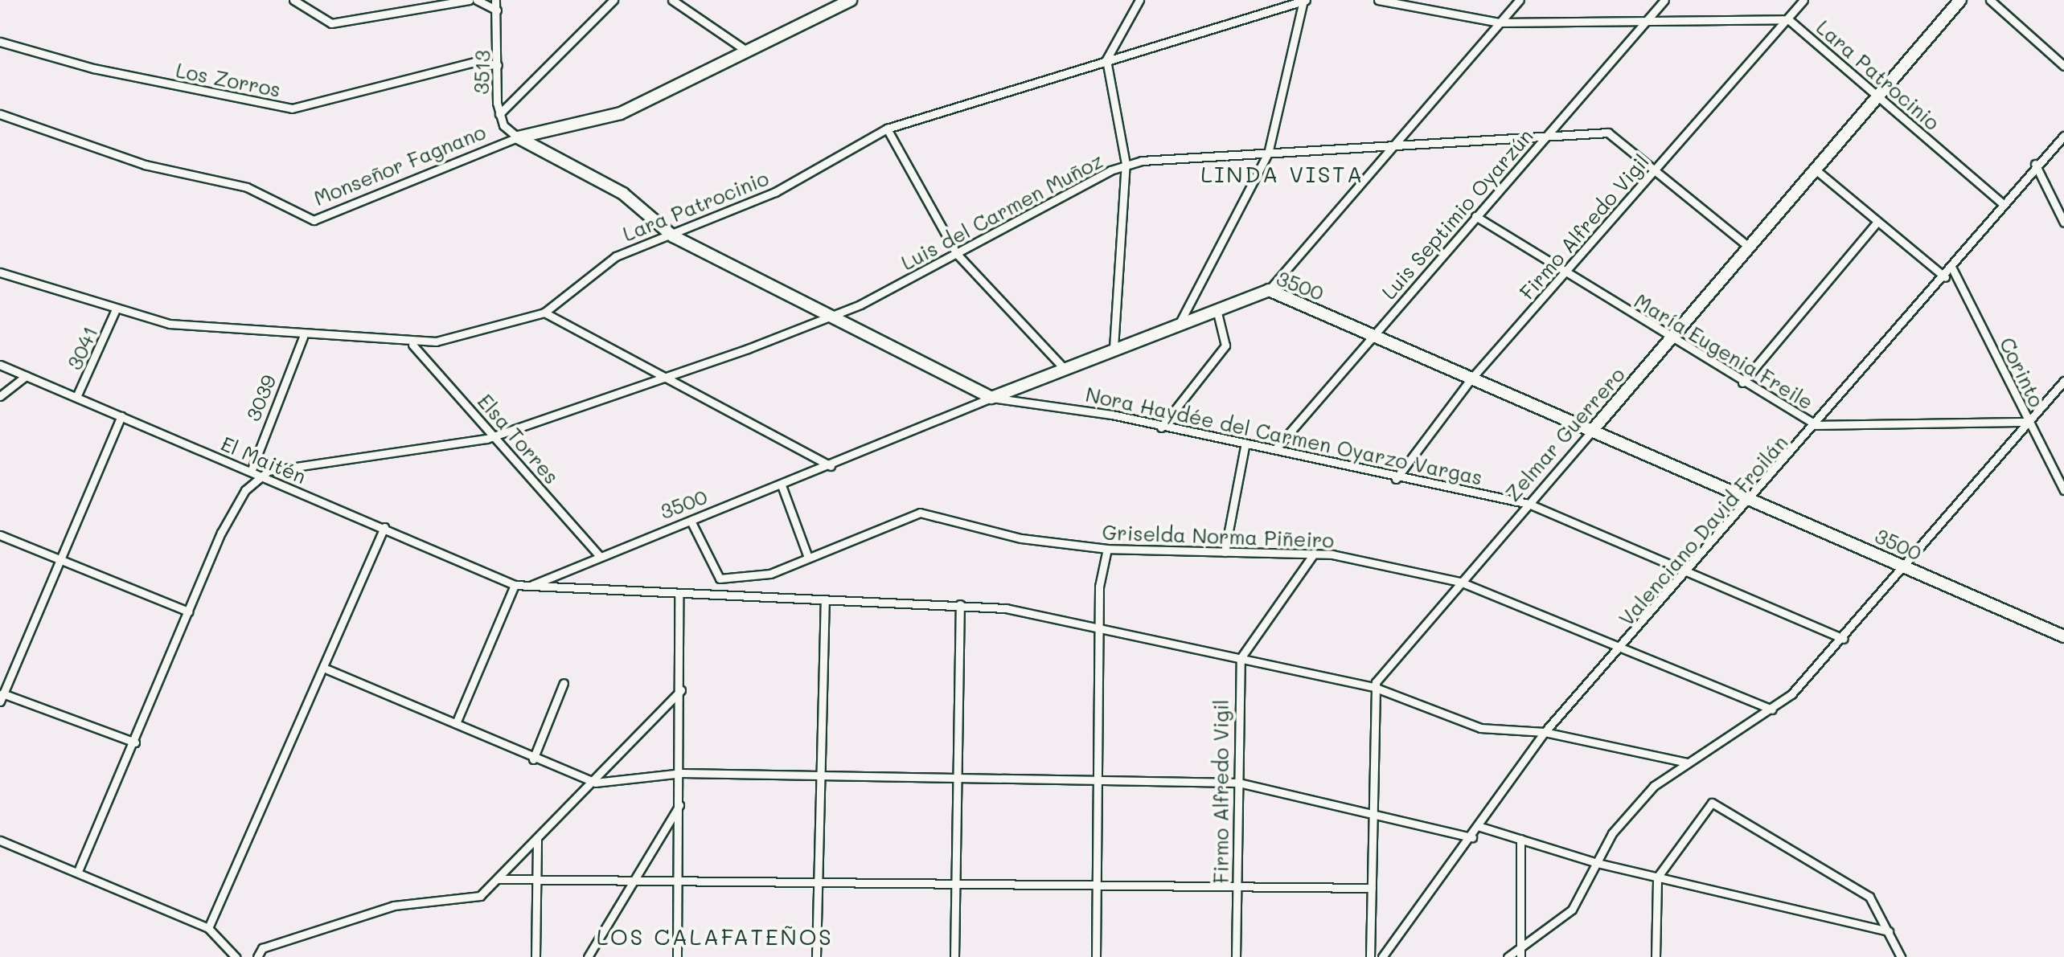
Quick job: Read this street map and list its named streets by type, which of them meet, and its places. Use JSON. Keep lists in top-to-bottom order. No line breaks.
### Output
{"streets":{"street":["3513","Lara Patrocinio","Los Zorros","Monseñor Fagnano","Luis del Carmen Muñoz","Luis Septimio Oyarzún","Firmo Alfredo Vigil","3500","3041","María Eugenia Freile","Corinto","3039","Zelmar Guerrero","Nora Haydée del Carmen Oyarzo Vargas","Elsa Torres","El Maitén","Valenciano David Froilán","Griselda Norma Piñeiro"]},"crossings":[["3513","Los Zorros"],["3513","Monseñor Fagnano"],["3513","Nora Haydée del Carmen Oyarzo Vargas"],["Lara Patrocinio","Luis Septimio Oyarzún"],["Lara Patrocinio","Firmo Alfredo Vigil"],["Lara Patrocinio","3041"],["Lara Patrocinio","3039"],["Lara Patrocinio","Zelmar Guerrero"],["Lara Patrocinio","Nora Haydée del Carmen Oyarzo Vargas"],["Lara Patrocinio","Elsa Torres"],["Lara Patrocinio","Valenciano David Froilán"],["Monseñor Fagnano","Nora Haydée del Carmen Oyarzo Vargas"],["Luis del Carmen Muñoz","Luis Septimio Oyarzún"],["Luis del Carmen Muñoz","Firmo Alfredo Vigil"],["Luis del Carmen Muñoz","3039"],["Luis del Carmen Muñoz","Zelmar Guerrero"],["Luis del Carmen Muñoz","Nora Haydée del Carmen Oyarzo Vargas"],["Luis del Carmen Muñoz","Elsa Torres"],["Luis del Carmen Muñoz","El Maitén"],["Luis Septimio Oyarzún","3500"],["Luis Septimio Oyarzún","María Eugenia Freile"],["Luis Septimio Oyarzún","Nora Haydée del Carmen Oyarzo Vargas"],["Firmo Alfredo Vigil","3500"],["Firmo Alfredo Vigil","María Eugenia Freile"],["Firmo Alfredo Vigil","Nora Haydée del Carmen Oyarzo Vargas"],["3500","Zelmar Guerrero"],["3500","Nora Haydée del Carmen Oyarzo Vargas"],["3500","Elsa Torres"],["3500","El Maitén"],["3500","Valenciano David Froilán"],["3500","Griselda Norma Piñeiro"],["3041","El Maitén"],["María Eugenia Freile","Corinto"],["María Eugenia Freile","Zelmar Guerrero"],["María Eugenia Freile","Valenciano David Froilán"],["Corinto","Valenciano David Froilán"],["3039","El Maitén"],["Zelmar Guerrero","Nora Haydée del Carmen Oyarzo Vargas"],["Zelmar Guerrero","Griselda Norma Piñeiro"],["Nora Haydée del Carmen Oyarzo Vargas","Valenciano David Froilán"],["Valenciano David Froilán","Griselda Norma Piñeiro"]],"districts":["LINDA VISTA","LOS CALAFATEÑOS"]}
